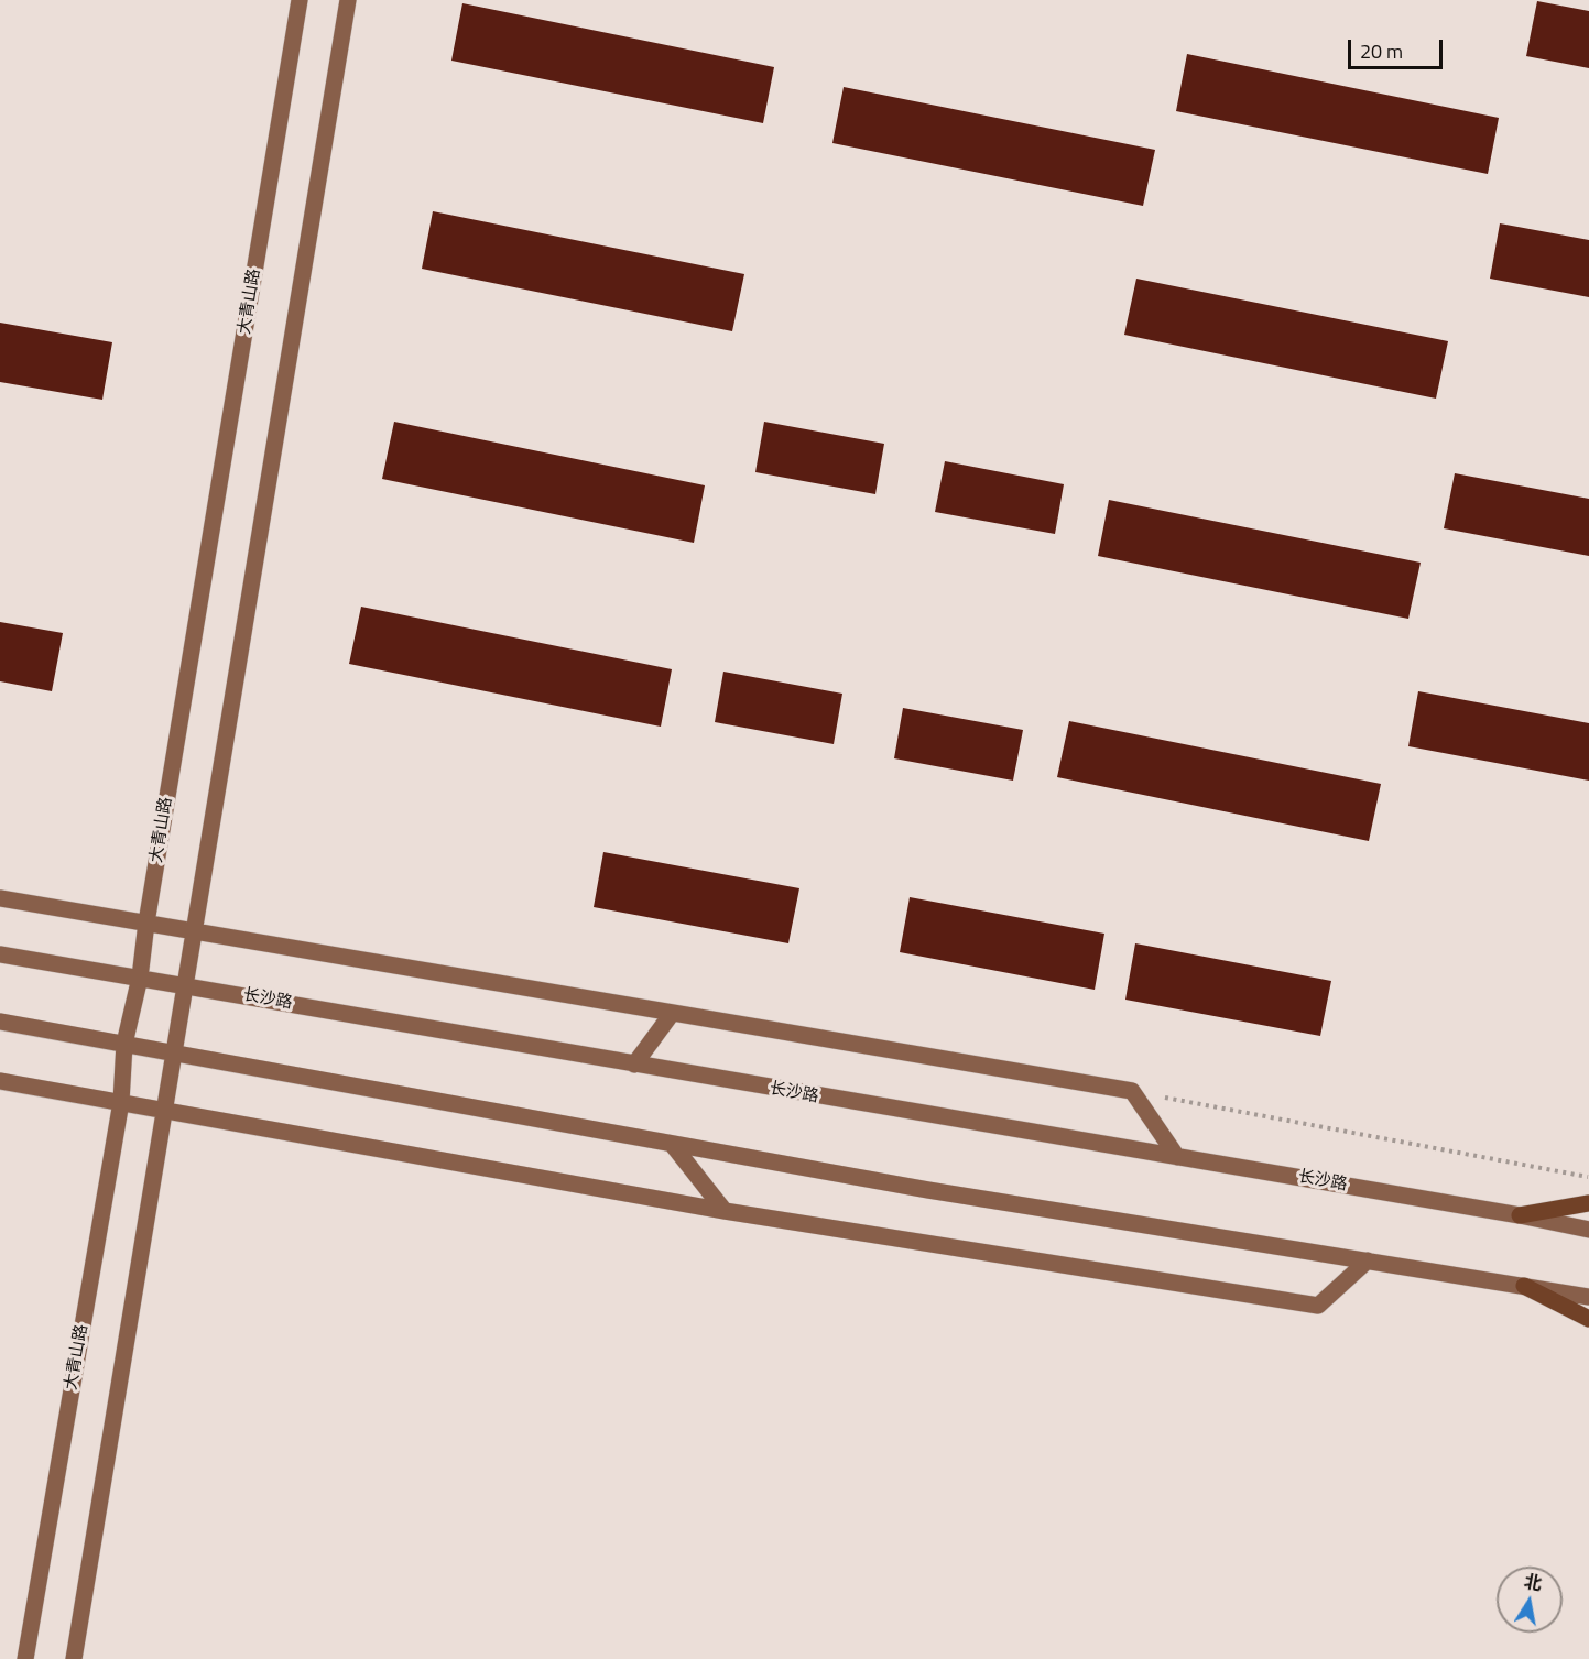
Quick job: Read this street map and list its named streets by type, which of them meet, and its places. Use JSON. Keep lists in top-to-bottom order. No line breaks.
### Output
{"streets":{"street":["大青山路","长沙路"]},"crossings":[["大青山路","长沙路"]],"scale_bar":"20 m","north":"top"}
